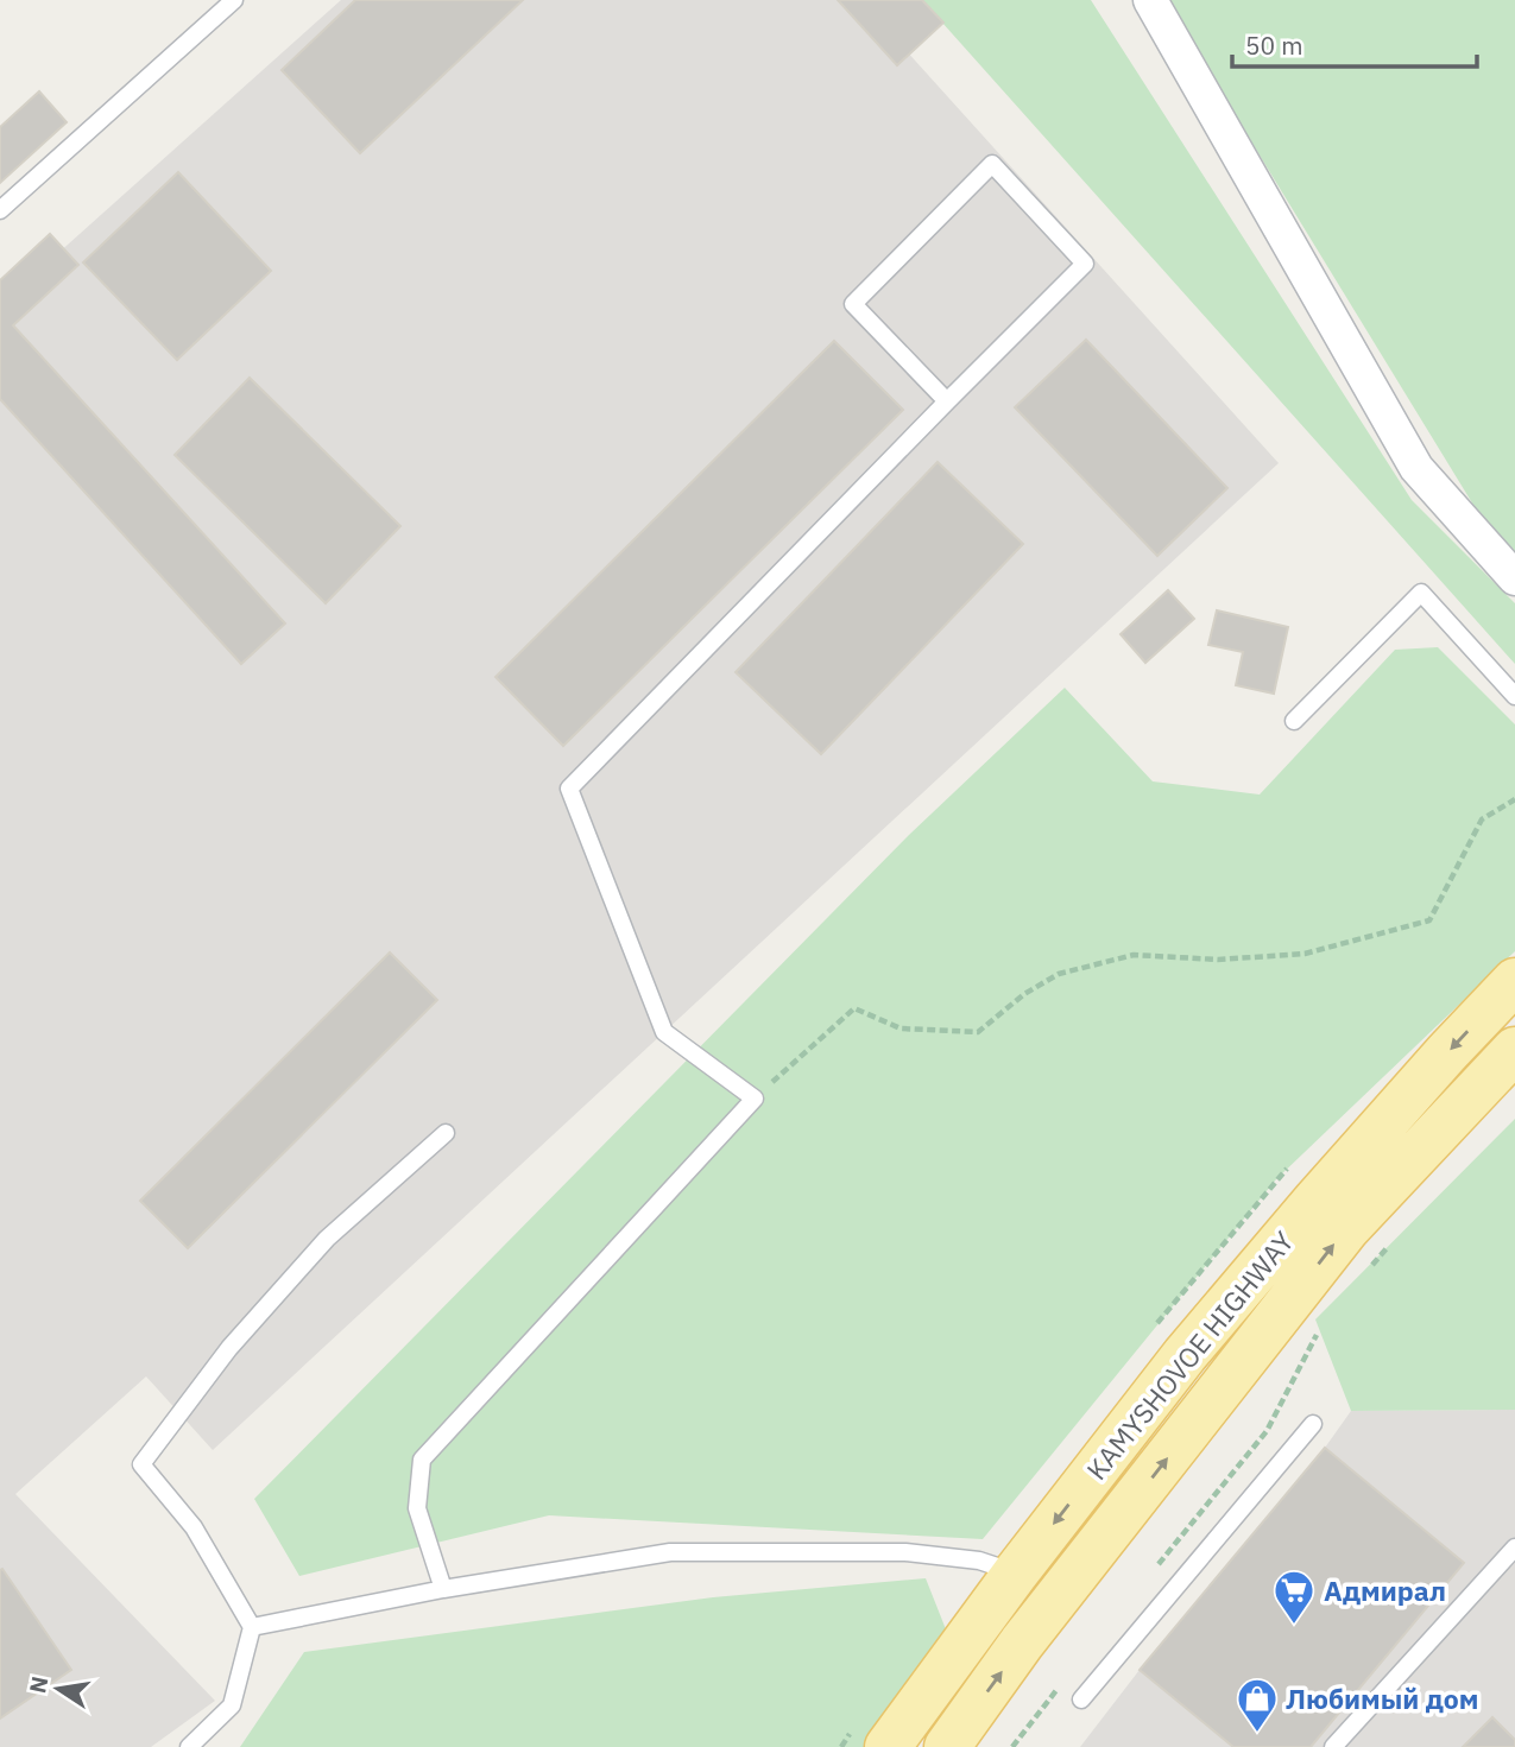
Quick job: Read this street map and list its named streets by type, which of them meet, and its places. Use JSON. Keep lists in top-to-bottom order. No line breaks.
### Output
{"streets":{"main road":["KAMYSHOVOE HIGHWAY"]},"places":{"supermarket":["Адмирал"],"shop":["Любимый дом"]},"scale_bar":"50 m","north":"left"}
